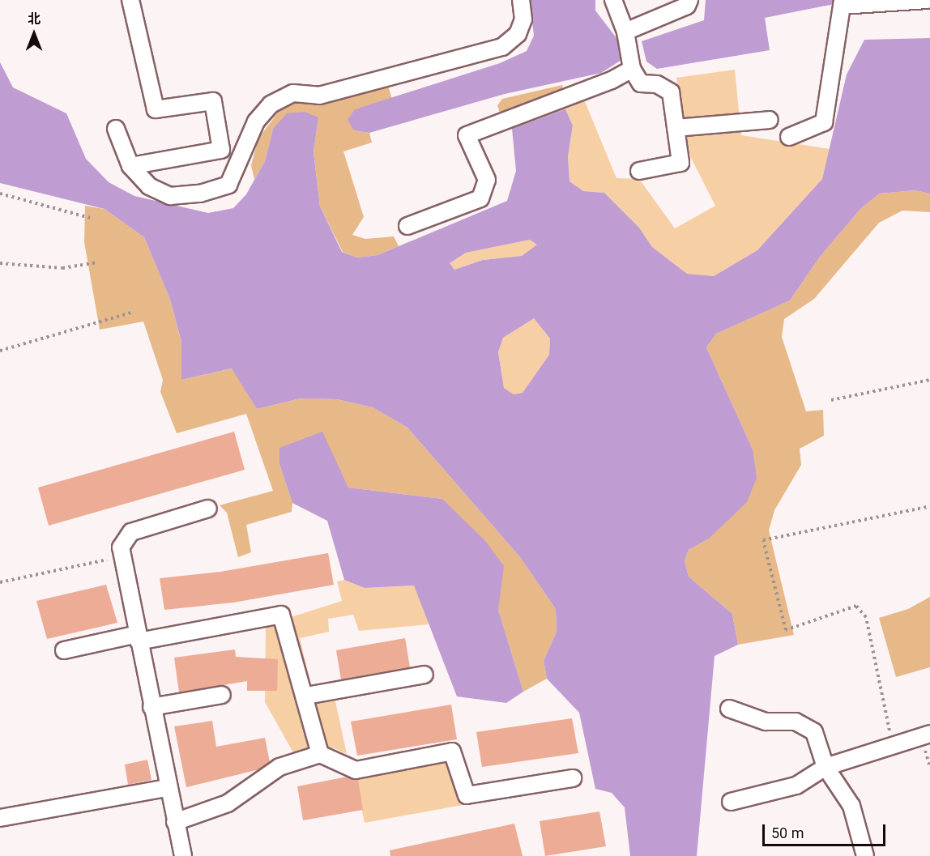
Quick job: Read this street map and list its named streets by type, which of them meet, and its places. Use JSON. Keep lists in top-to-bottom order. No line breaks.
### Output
{"scale_bar":"50 m","north":"top"}
